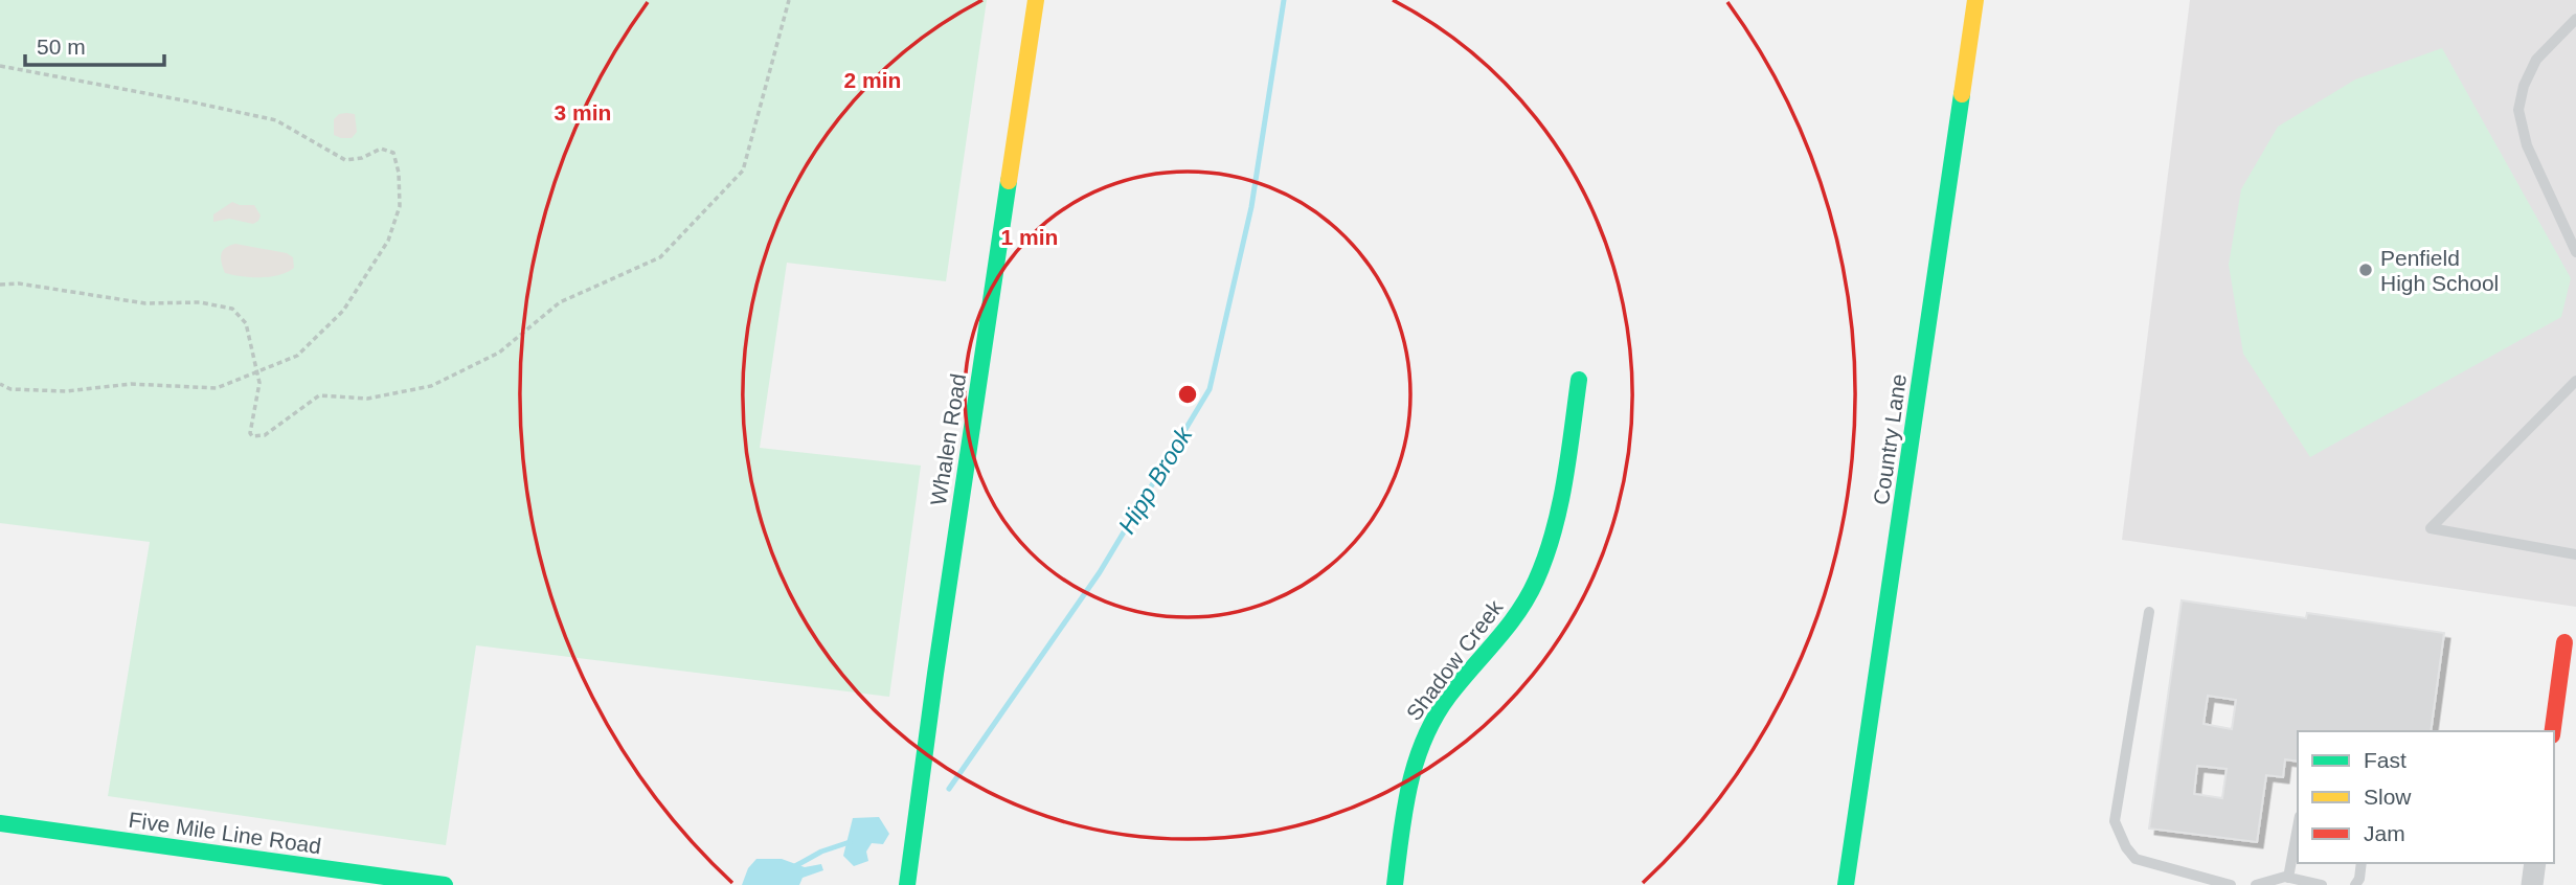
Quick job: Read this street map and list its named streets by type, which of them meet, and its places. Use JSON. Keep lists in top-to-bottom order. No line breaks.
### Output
{"streets":{"street":["Whalen Road","Country Lane","Shadow Creek","Five Mile Line Road"]},"water":["Hipp Brook"],"places":["Penfield High School"],"legend":["Fast","Slow","Jam"],"scale_bar":"50 m","rings":["2 min","3 min","1 min"]}
